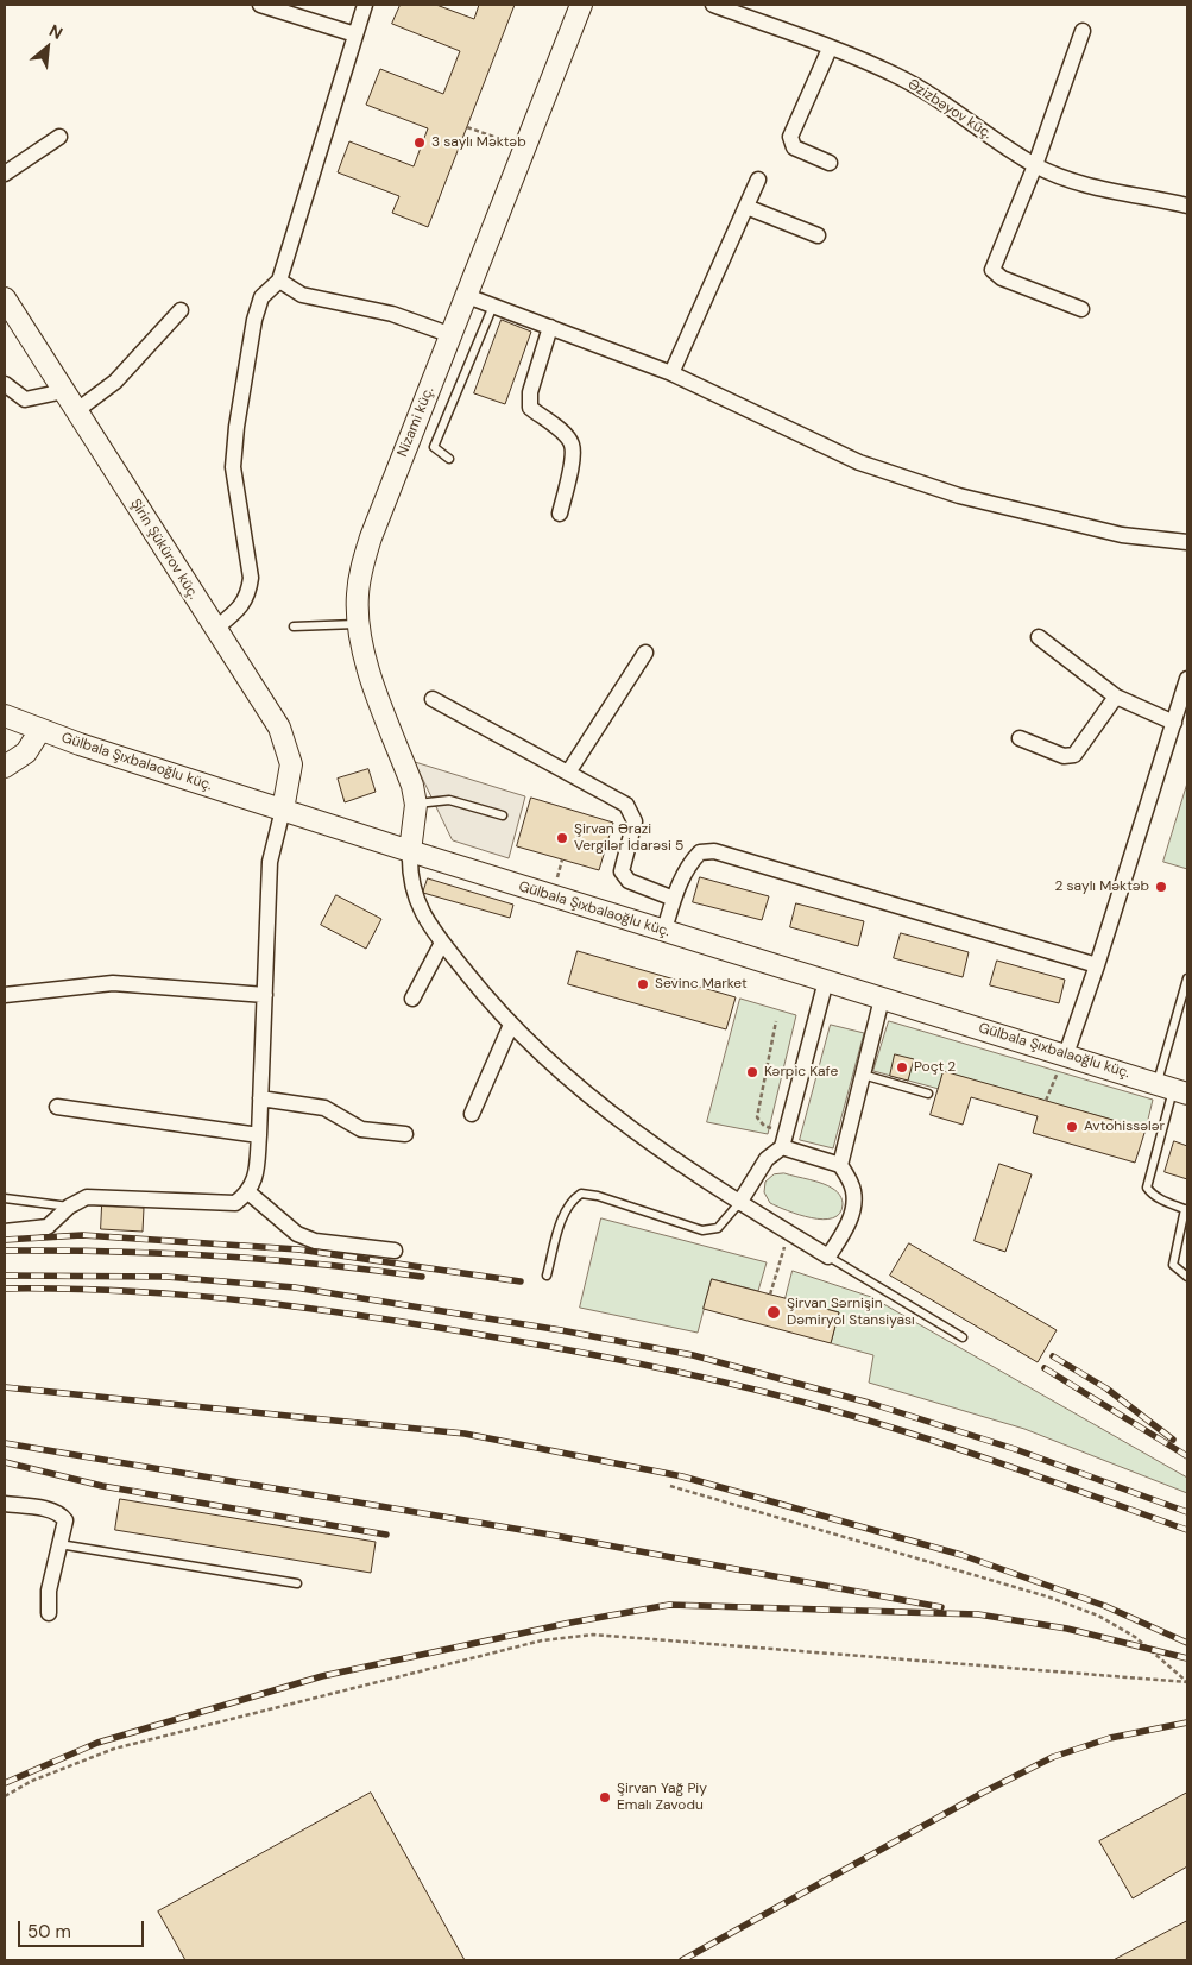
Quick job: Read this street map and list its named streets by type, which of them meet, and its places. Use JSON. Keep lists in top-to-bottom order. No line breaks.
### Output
{"streets":{"main road":["Nizami küç.","Şirin Şükürov küç.","Gülbala Şıxbalaoğlu küç."],"street":["Əzizbəyov küç."]},"crossings":[["Nizami küç.","Gülbala Şıxbalaoğlu küç."],["Şirin Şükürov küç.","Gülbala Şıxbalaoğlu küç."]],"places":["3 saylı Məktəb","Şirvan Ərazi Vergilər İdarəsi 5","2 saylı Məktəb","Sevinc Market","Poçt 2","Kərpic Kafe","Avtohissələr","Şirvan Sərnişin Dəmiryol Stansiyası","Şirvan Yağ Piy Emalı Zavodu"],"scale_bar":"50 m","north":"top right"}
